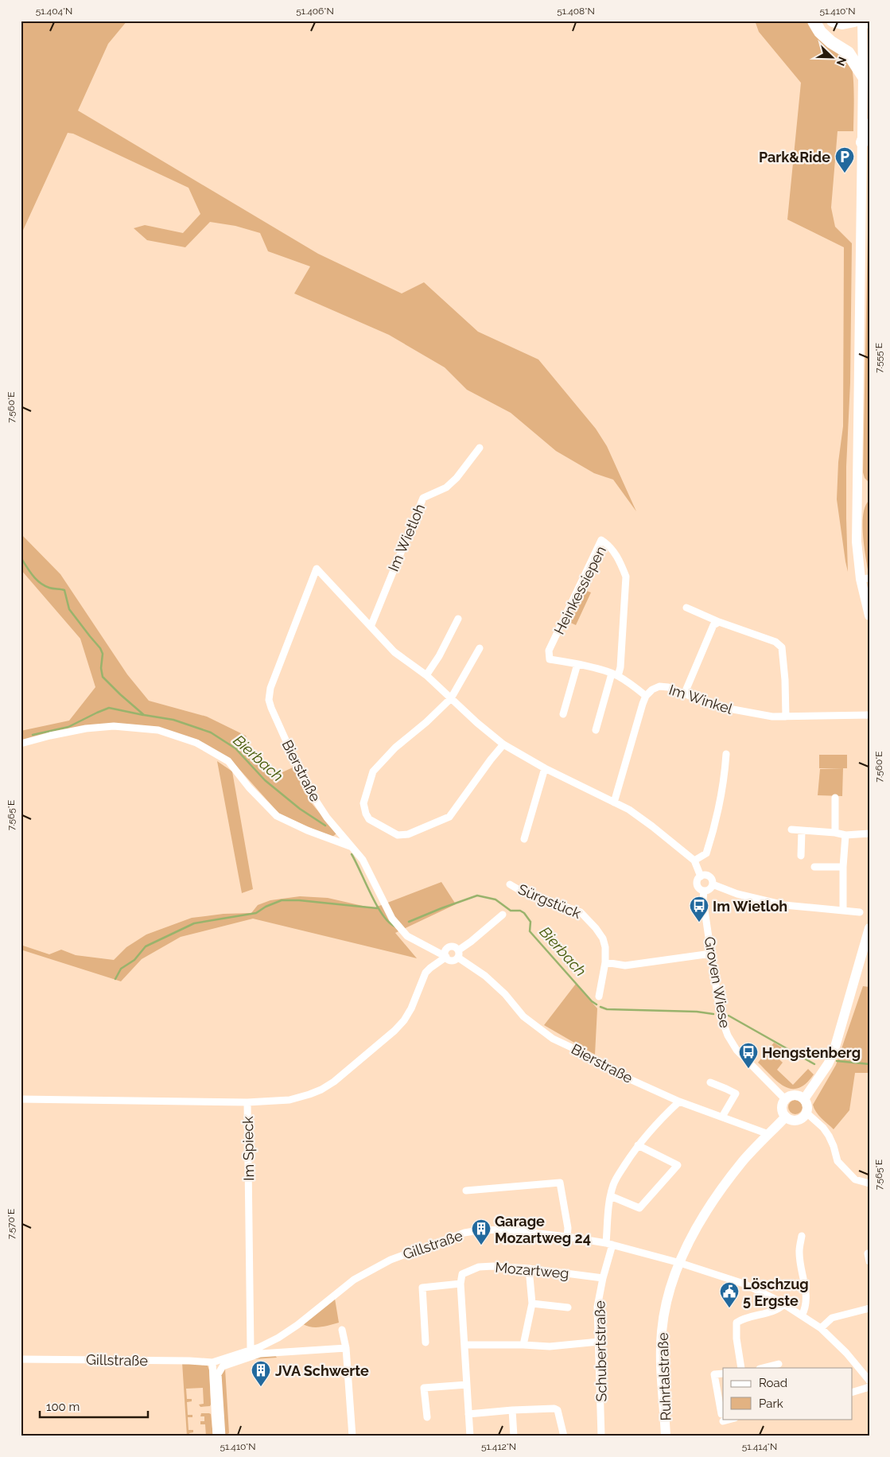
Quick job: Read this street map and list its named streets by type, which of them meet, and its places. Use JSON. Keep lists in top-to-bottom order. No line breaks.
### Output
{"streets":{"main road":["Ruhrtalstraße"],"street":["Im Wietloh","Heinkessiepen","Im Winkel","Bierstraße","Sürgstück","Groven Wiese","Im Spieck","Gillstraße","Mozartweg","Schubertstraße"]},"crossings":[["Im Wietloh","Bierstraße"],["Bierstraße","Schubertstraße"],["Bierstraße","Ruhrtalstraße"],["Groven Wiese","Ruhrtalstraße"],["Im Spieck","Gillstraße"],["Gillstraße","Schubertstraße"],["Gillstraße","Ruhrtalstraße"],["Mozartweg","Schubertstraße"]],"water":["Bierbach"],"places":{"parking":["Park&Ride"],"bus stop":["Im Wietloh","Hengstenberg"],"building":["Garage Mozartweg 24","JVA Schwerte"],"public building":["Löschzug 5 Ergste"]},"legend":["Road","Park"],"scale_bar":"100 m","north":"bottom right","coordinates":["51.404°N","51.406°N","51.408°N","51.410°N","7.555°E","7.560°E","7.565°E","7.570°E","51.412°N","51.414°N"]}
